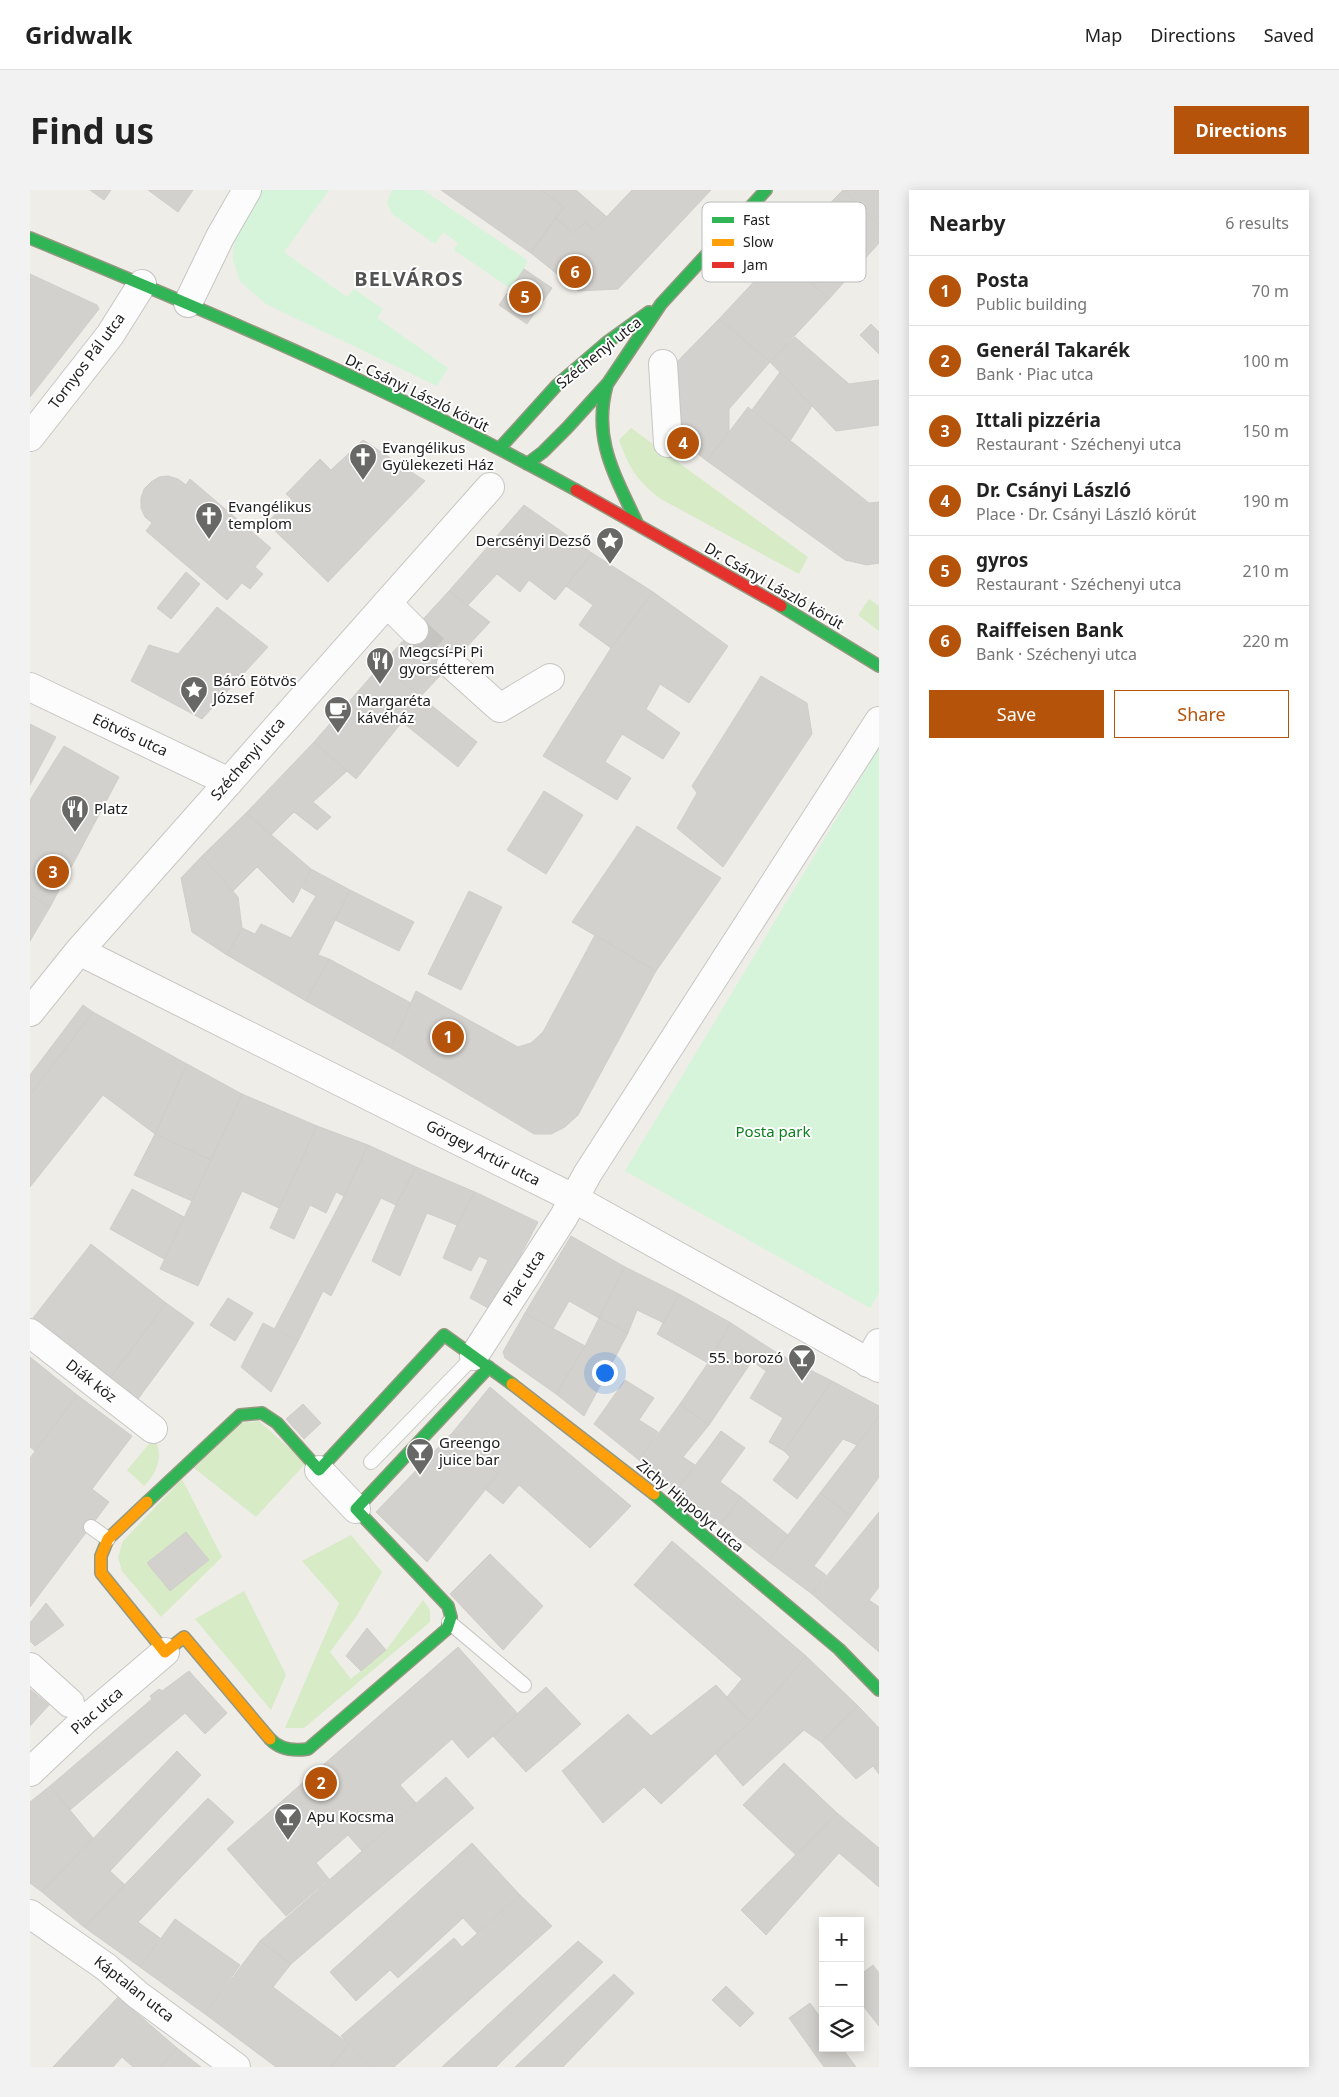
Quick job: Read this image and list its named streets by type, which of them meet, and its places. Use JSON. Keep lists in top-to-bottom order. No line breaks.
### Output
{"streets":{"street":["Széchenyi utca","Tornyos Pál utca","Dr. Csányi László körút","Eötvös utca","Görgey Artúr utca","Piac utca","Diák köz","Zichy Hippolyt utca","Káptalan utca"]},"crossings":[["Széchenyi utca","Dr. Csányi László körút"],["Széchenyi utca","Eötvös utca"],["Széchenyi utca","Görgey Artúr utca"],["Tornyos Pál utca","Dr. Csányi László körút"],["Görgey Artúr utca","Piac utca"],["Piac utca","Zichy Hippolyt utca"]],"districts":["BELVÁROS"],"parks":["Posta park"],"places":{"church":["Evangélikus Gyülekezeti Ház","Evangélikus templom"],"place":["Dercsényi Dezső","Báró Eötvös József"],"restaurant":["Megcsí-Pi Pi gyorsétterem","Platz"],"cafe":["Margaréta kávéház"],"bar":["55. borozó","Greengo juice bar","Apu Kocsma"]},"legend":["Fast","Slow","Jam"],"page":{"header":"Gridwalk","nav":["Map","Directions","Saved"],"buttons":["Directions",["Save","Share"]],"title":"Find us","heading":["Nearby","6 results"],"pins":["6","5","4","3","1","2"],"list":[{"mark":"1","name":"Posta","note":"Public building","value":"70 m"},{"mark":"2","name":"Generál Takarék","note":"Bank · Piac utca","value":"100 m"},{"mark":"3","name":"Ittali pizzéria","note":"Restaurant · Széchenyi utca","value":"150 m"},{"mark":"4","name":"Dr. Csányi László","note":"Place · Dr. Csányi László körút","value":"190 m"},{"mark":"5","name":"gyros","note":"Restaurant · Széchenyi utca","value":"210 m"},{"mark":"6","name":"Raiffeisen Bank","note":"Bank · Széchenyi utca","value":"220 m"}],"map_buttons":["+","−"]}}
